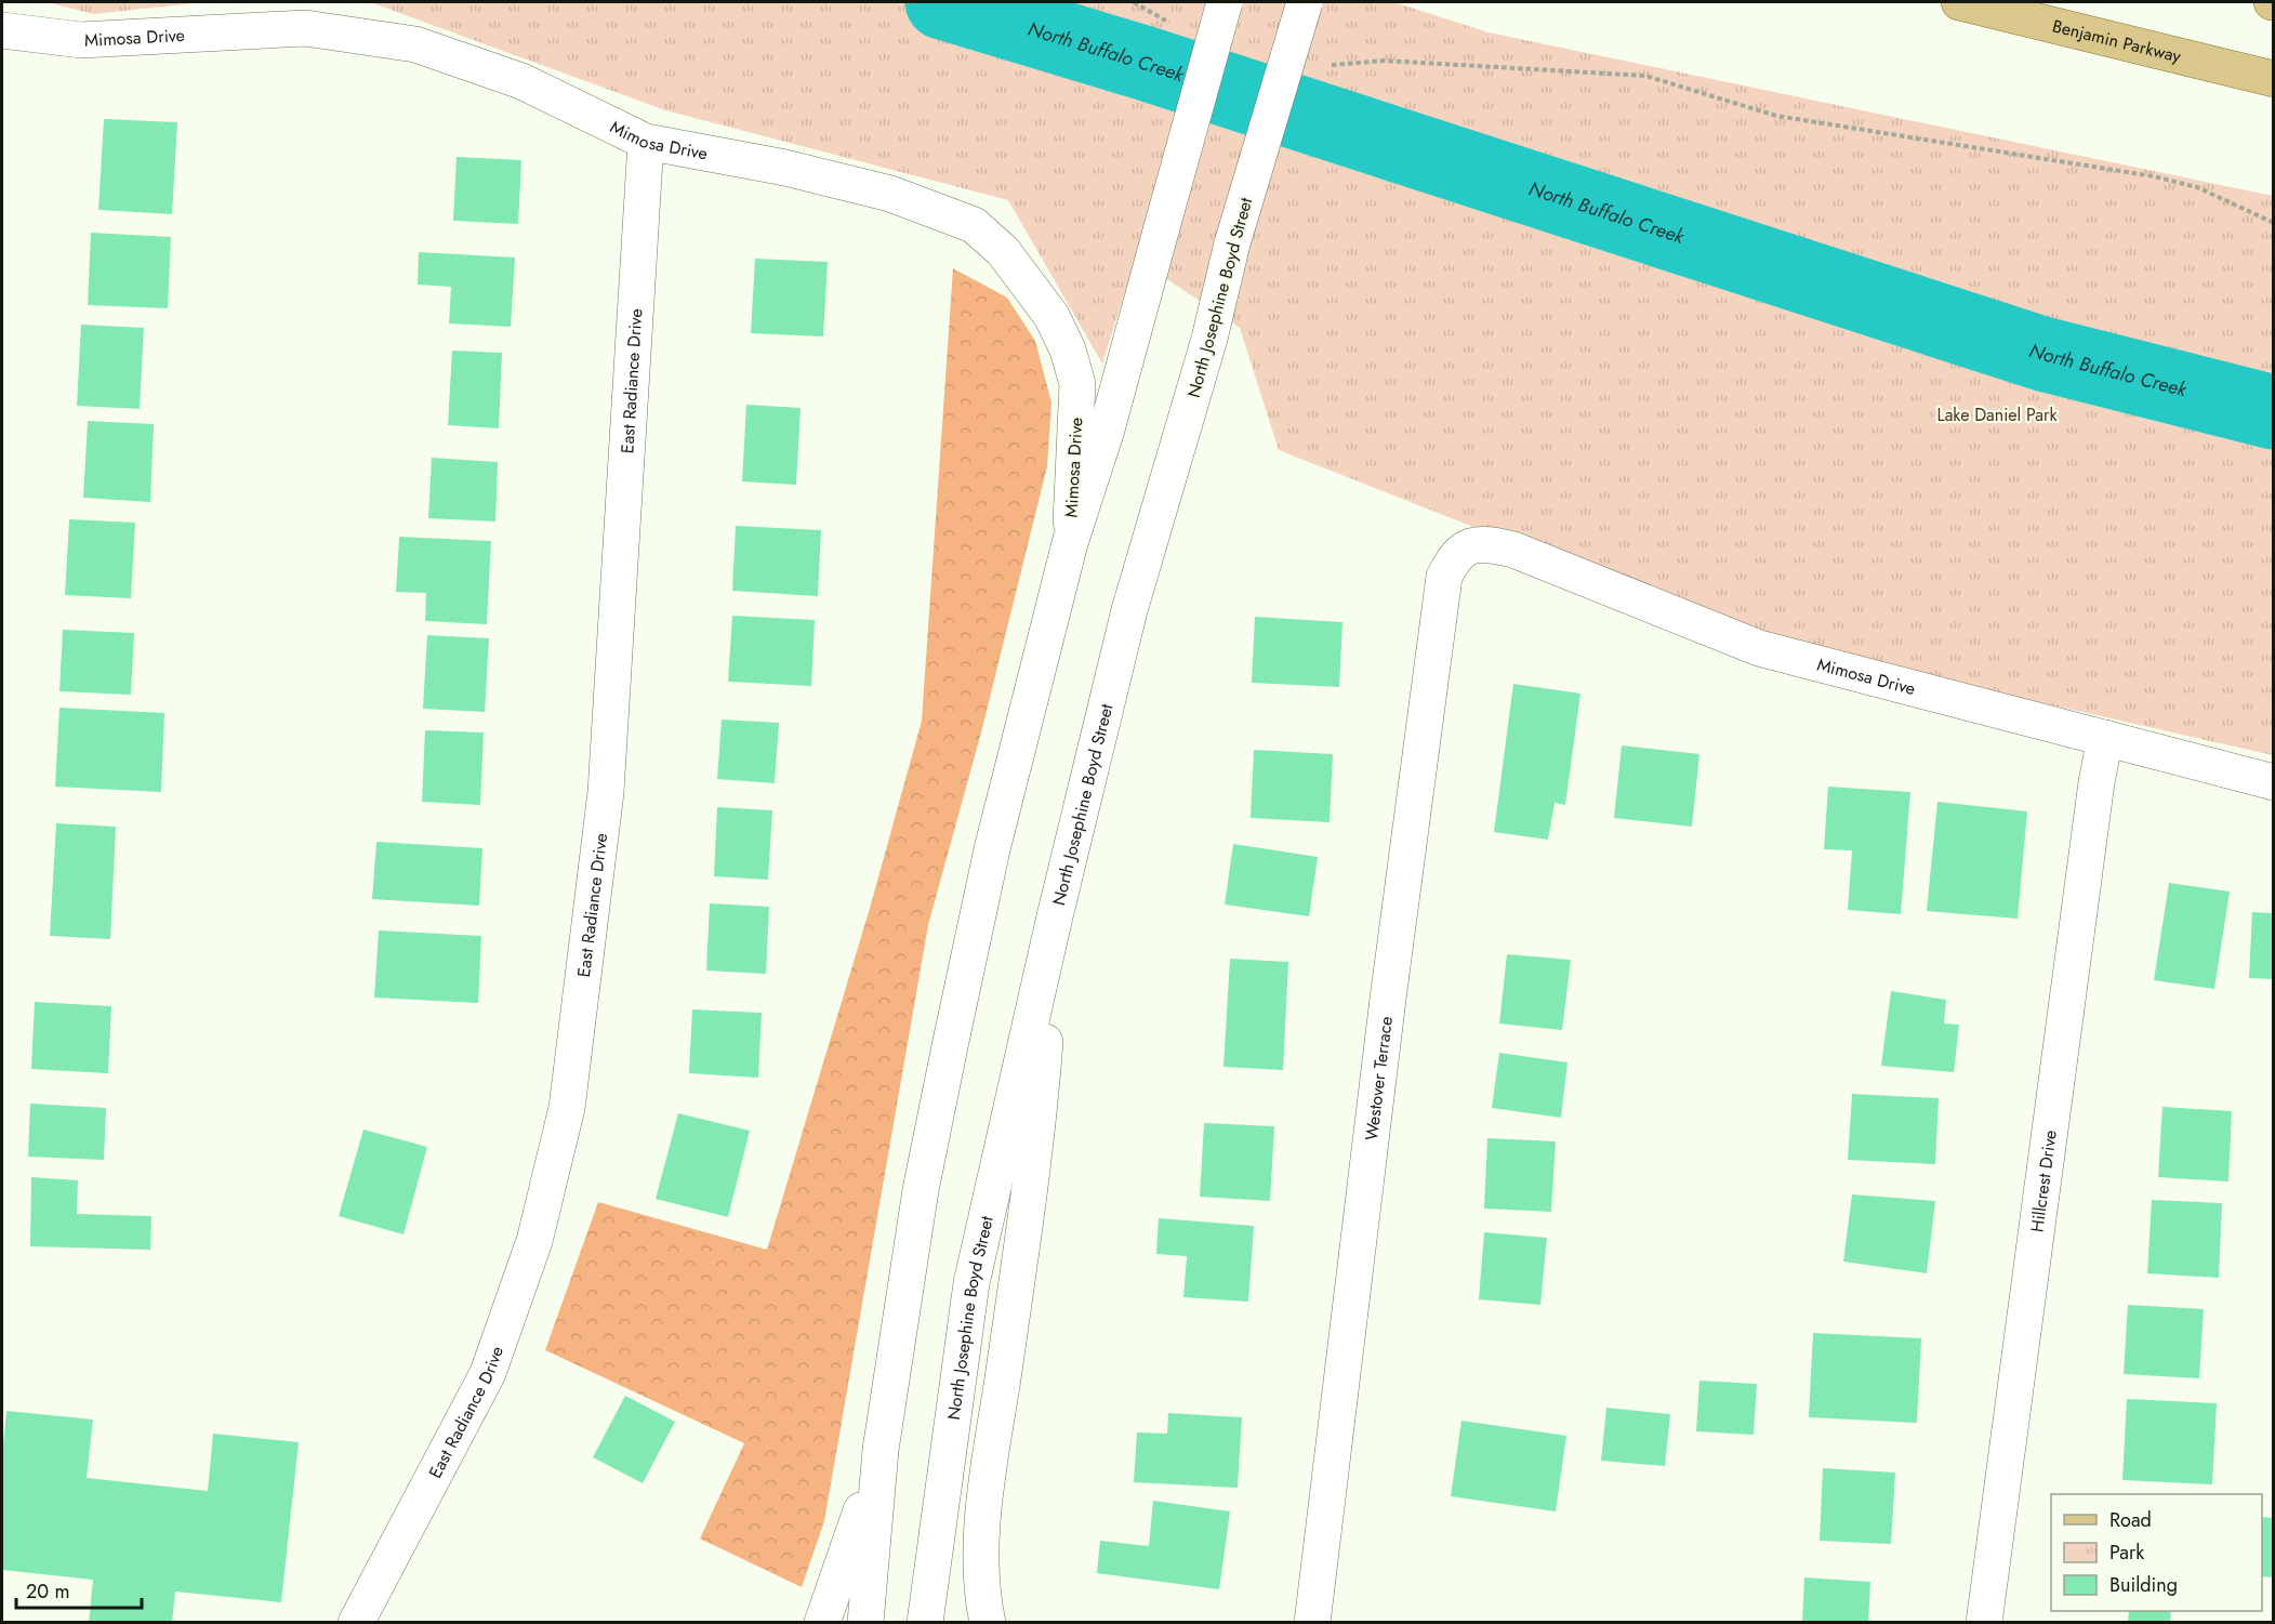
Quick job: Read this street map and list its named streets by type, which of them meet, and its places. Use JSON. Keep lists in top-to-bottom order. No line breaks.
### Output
{"streets":{"main road":["Benjamin Parkway"],"street":["Mimosa Drive","North Josephine Boyd Street","East Radiance Drive","Westover Terrace","Hillcrest Drive"]},"crossings":[["Mimosa Drive","East Radiance Drive"],["Mimosa Drive","Westover Terrace"],["Mimosa Drive","Hillcrest Drive"]],"water":["North Buffalo Creek"],"parks":["Lake Daniel Park"],"legend":["Road","Park","Building"],"scale_bar":"20 m"}
